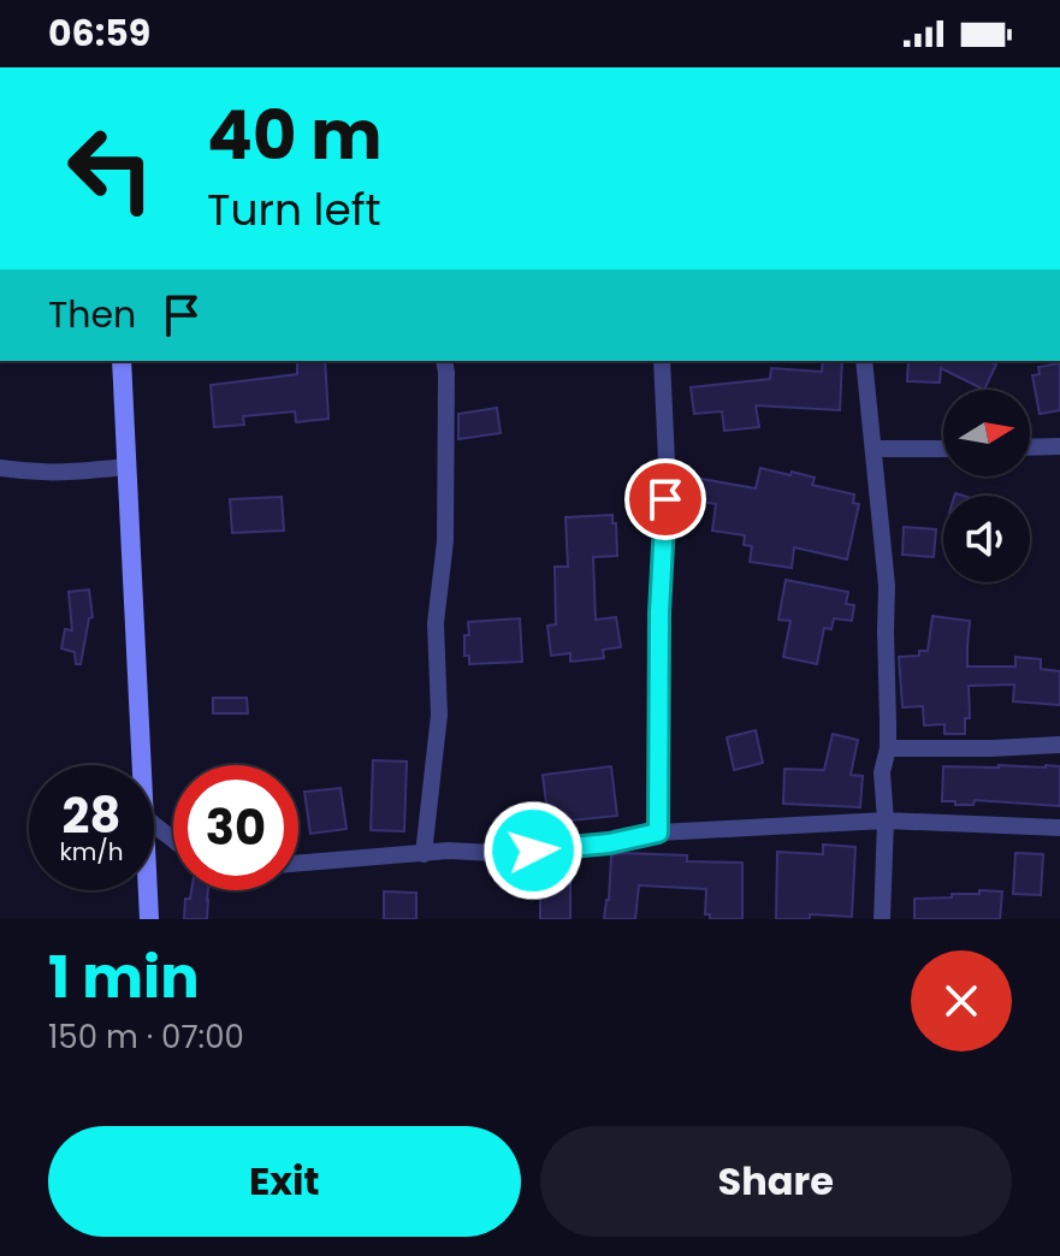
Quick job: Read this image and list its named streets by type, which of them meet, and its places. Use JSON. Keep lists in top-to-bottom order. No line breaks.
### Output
{"north":"right","page":{"status":"06:59","turn":["40 m","Turn left"],"then":"Then","speed":"28 km/h","limit":"30","heading":["1 min","150 m · 07:00"],"buttons":["Exit","Share"]}}
